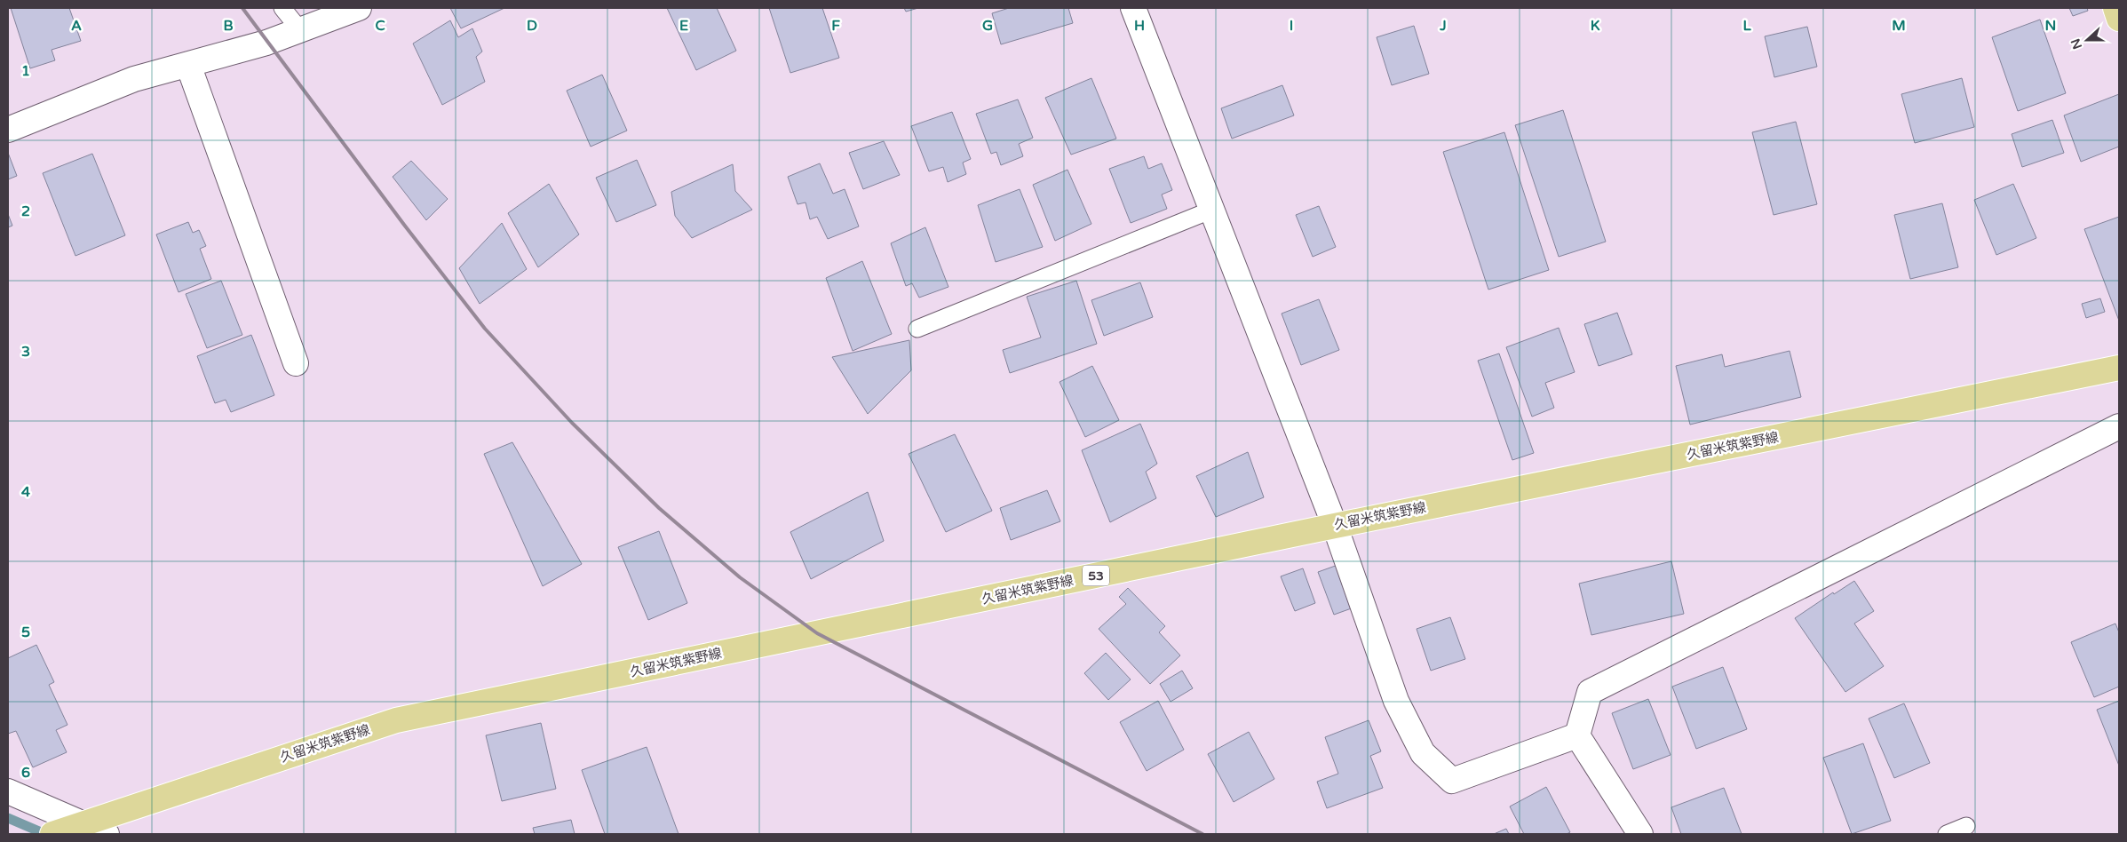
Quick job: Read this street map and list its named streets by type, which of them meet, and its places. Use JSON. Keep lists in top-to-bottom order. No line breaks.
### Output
{"streets":{"main road":["久留米筑紫野線","53"]},"north":"left","grid":{"columns":["A","B","C","D","E","F","G","H","I","J","K","L","M","N"],"rows":["1","2","3","4","5","6"]}}
